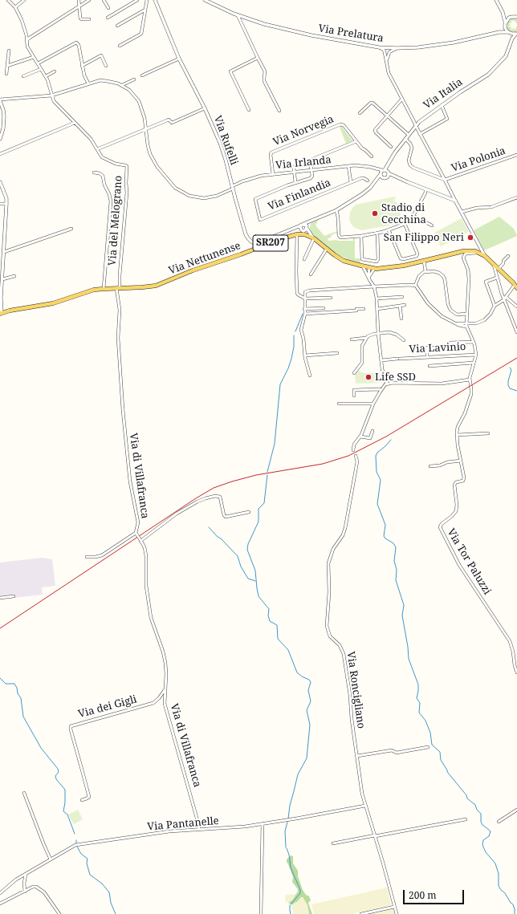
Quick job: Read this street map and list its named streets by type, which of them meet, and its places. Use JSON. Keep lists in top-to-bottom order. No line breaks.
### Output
{"streets":{"main road":["SR207","Via Nettunense"],"street":["Via Prelatura","Via Italia","Via Norvegia","Via Rufelli","Via Polonia","Via Irlanda","Via Finlandia","Via del Melograno","Via Lavinio","Via di Villafranca","Via Tor Paluzzi","Via Roncigliano","Via dei Gigli","Via Pantanelle"]},"crossings":[["Via Prelatura","Via Italia"],["Via Italia","Via Rufelli"],["Via Italia","Via Irlanda"],["Via Norvegia","Via Irlanda"],["Via Rufelli","Via Irlanda"],["Via Irlanda","Via Finlandia"],["Via del Melograno","Via Nettunense"],["Via del Melograno","Via di Villafranca"],["Via Nettunense","Via di Villafranca"],["Via Lavinio","Via Tor Paluzzi"],["Via di Villafranca","Via dei Gigli"],["Via di Villafranca","Via Pantanelle"],["Via Roncigliano","Via Pantanelle"]],"places":["Stadio di Cecchina","San Filippo Neri","Life SSD"],"scale_bar":"200 m"}
